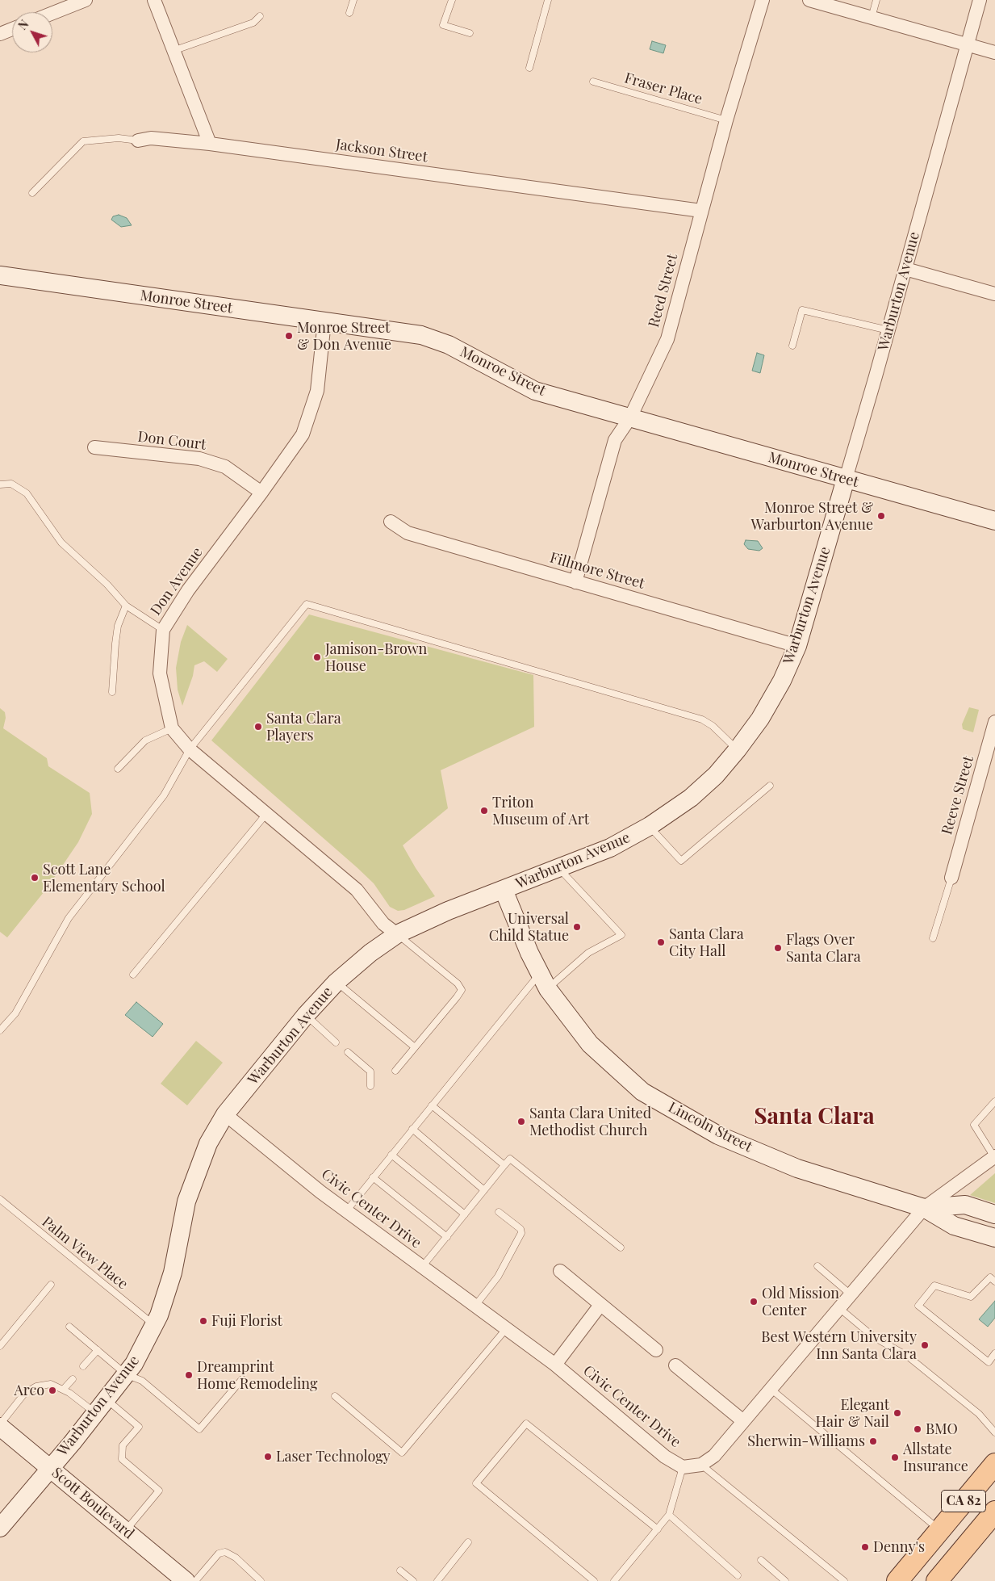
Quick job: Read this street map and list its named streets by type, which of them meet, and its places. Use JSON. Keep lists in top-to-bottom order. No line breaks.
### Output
{"streets":{"main road":["CA 82"],"street":["Jackson Street","Reed Street","Warburton Avenue","Monroe Street","Don Court","Fillmore Street","Don Avenue","Reeve Street","Lincoln Street","Civic Center Drive","Scott Boulevard"],"lane":["Fraser Place","Palm View Place"]},"crossings":[["Fraser Place","Reed Street"],["Jackson Street","Reed Street"],["Reed Street","Monroe Street"],["Reed Street","Fillmore Street"],["Warburton Avenue","Monroe Street"],["Warburton Avenue","Fillmore Street"],["Warburton Avenue","Don Avenue"],["Warburton Avenue","Lincoln Street"],["Warburton Avenue","Civic Center Drive"],["Warburton Avenue","Palm View Place"],["Warburton Avenue","Scott Boulevard"],["Monroe Street","Don Avenue"],["Don Court","Don Avenue"]],"districts":["Santa Clara"],"places":["Monroe Street & Don Avenue","Monroe Street & Warburton Avenue","Jamison-Brown House","Santa Clara Players","Triton Museum of Art","Scott Lane Elementary School","Universal Child Statue","Santa Clara City Hall","Flags Over Santa Clara","Santa Clara United Methodist Church","Old Mission Center","Fuji Florist","Best Western University Inn Santa Clara","Dreamprint Home Remodeling","Arco","Elegant Hair & Nail","BMO","Sherwin-Williams","Laser Technology","Allstate Insurance","Denny's"],"north":"top left"}
